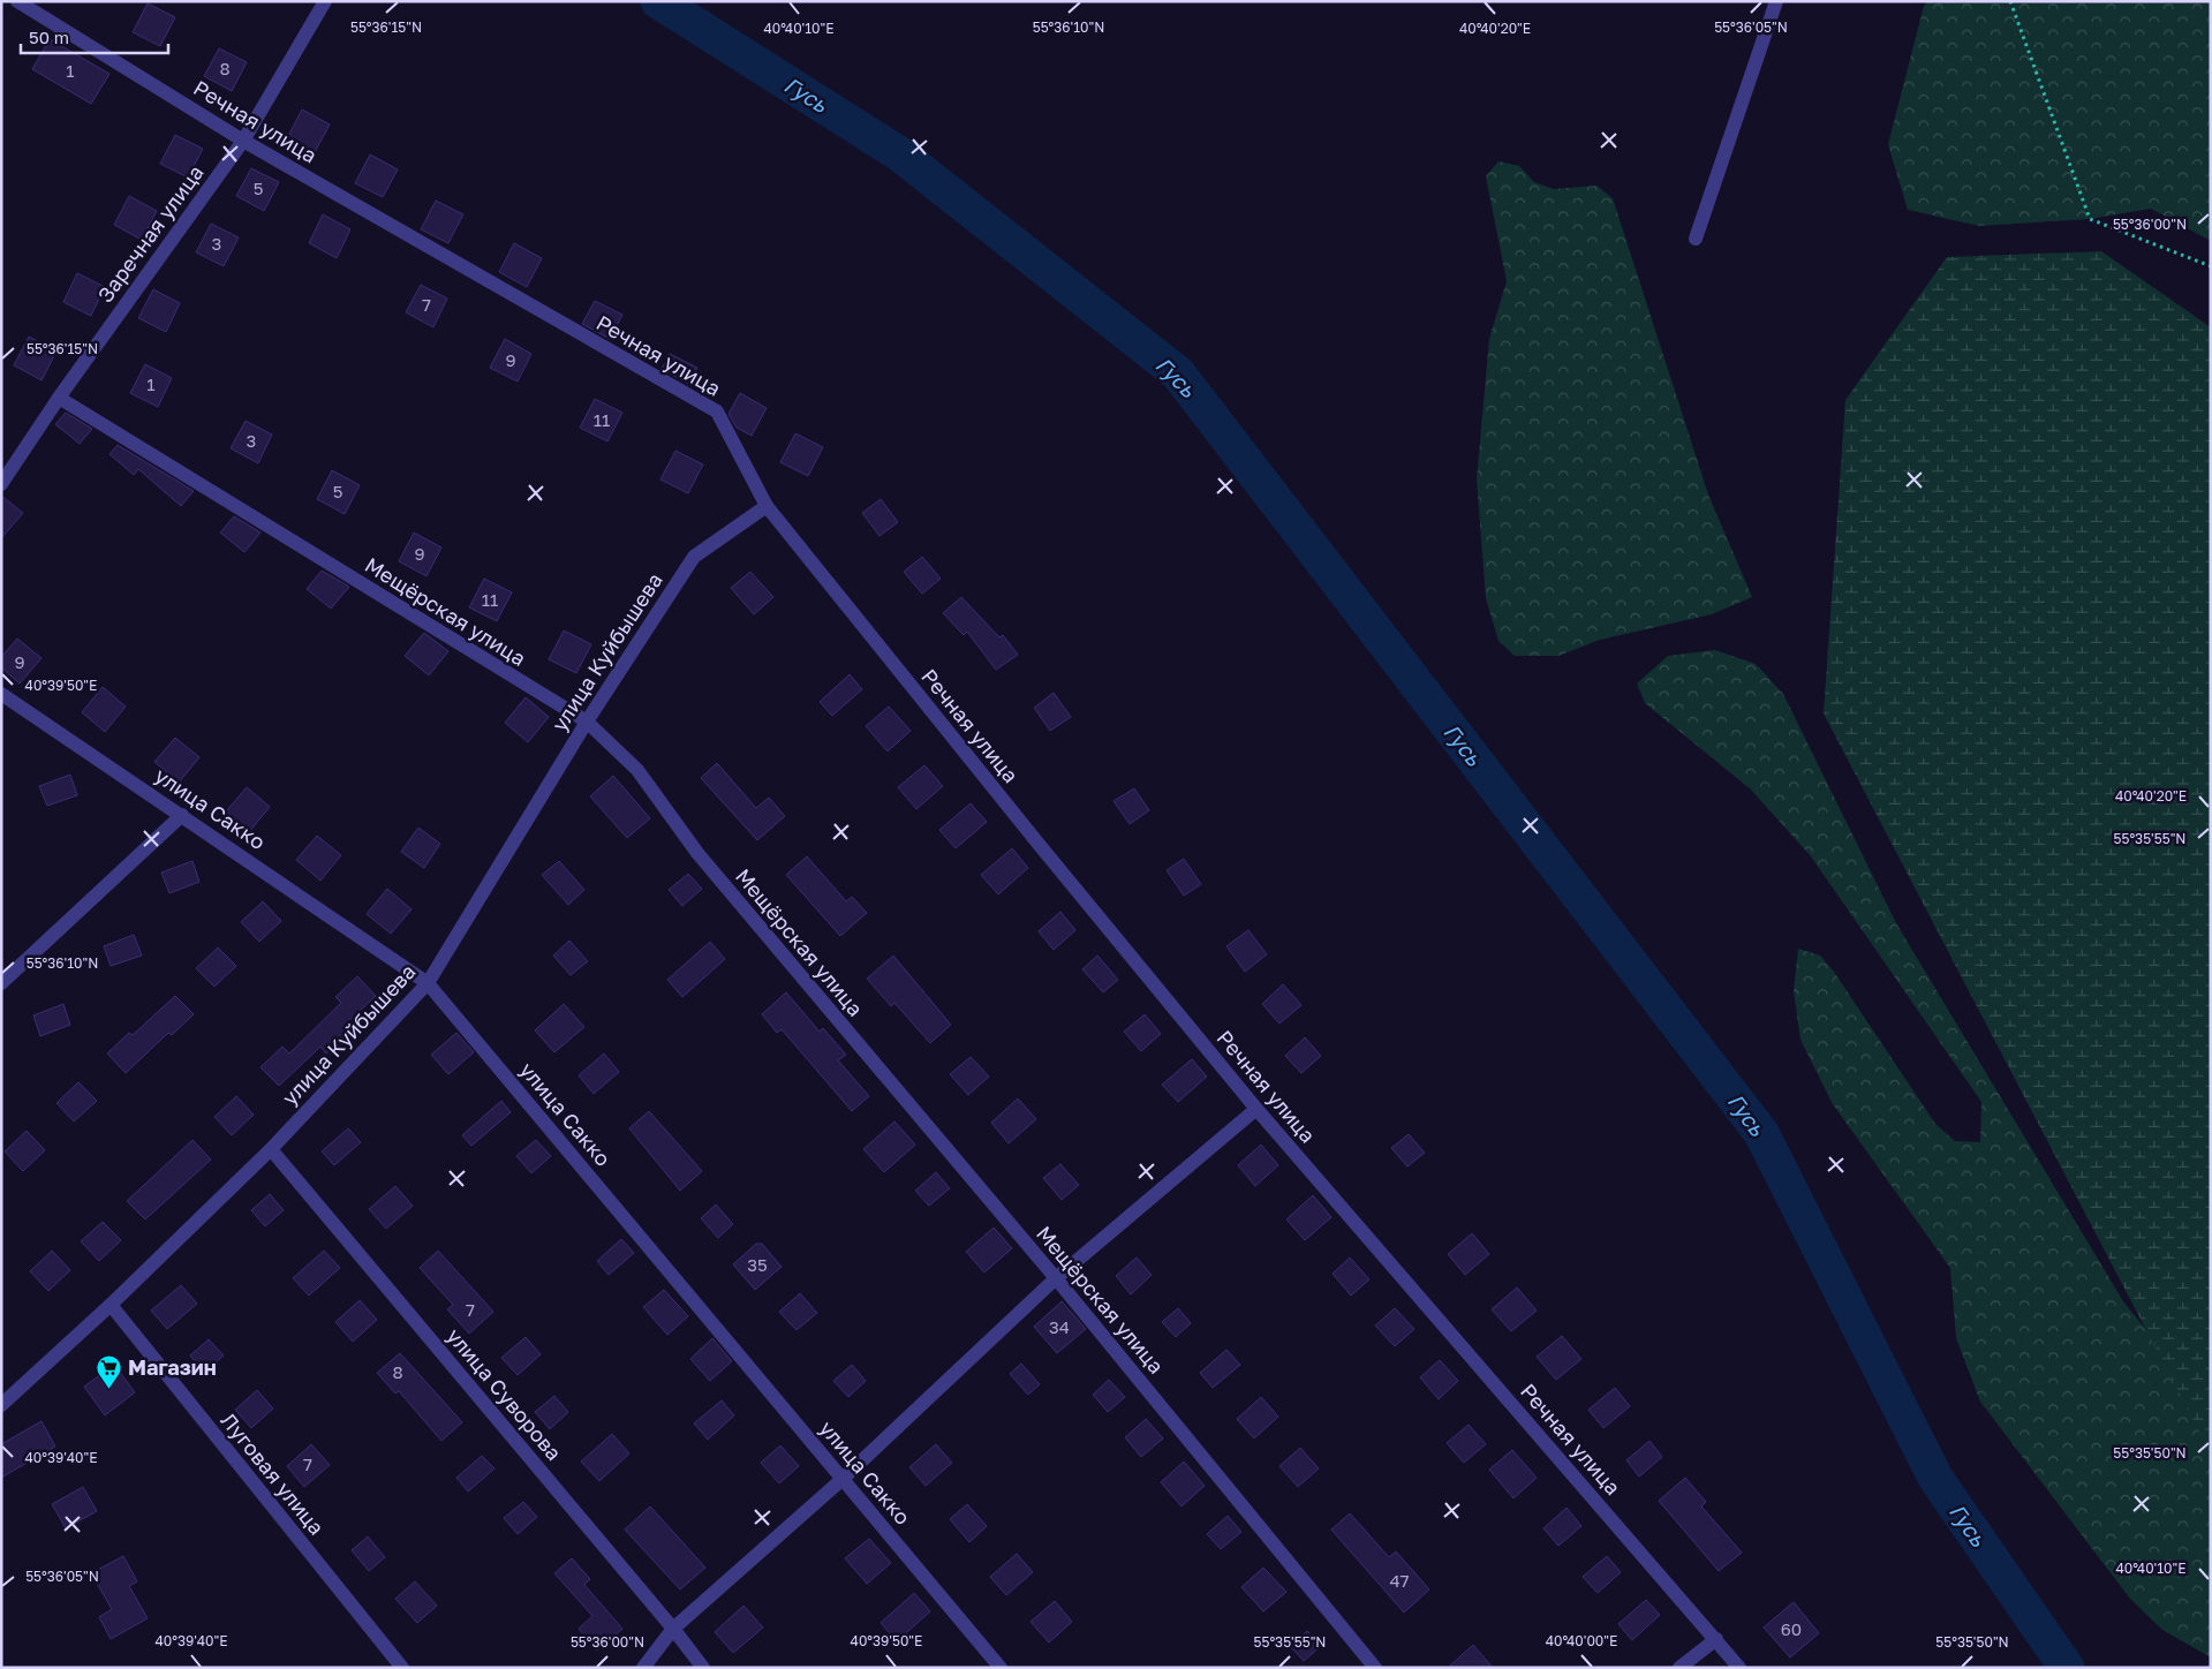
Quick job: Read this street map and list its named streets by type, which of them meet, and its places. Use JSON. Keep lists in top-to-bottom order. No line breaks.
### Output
{"streets":{"street":["Речная улица","Заречная улица","Мещёрская улица","улица Куйбышева","улица Сакко","улица Суворова","Луговая улица"]},"crossings":[["Речная улица","Заречная улица"],["Речная улица","улица Куйбышева"],["Заречная улица","Мещёрская улица"],["Мещёрская улица","улица Куйбышева"],["улица Куйбышева","улица Сакко"],["улица Куйбышева","улица Суворова"],["улица Куйбышева","Луговая улица"]],"water":["Гусь"],"places":{"supermarket":["Магазин"]},"house_numbers":["8","1","5","3","7","9","1","11","3","5","9","11","9","35","7","34","8","7","47","60"],"scale_bar":"50 m","coordinates":["55°36'15\"N","55°36'10\"N","55°36'05\"N","40°40'10\"E","40°40'20\"E","55°36'00\"N","40°39'50\"E","55°35'55\"N","55°35'50\"N","40°39'40\"E","40°40'00\"E"]}
